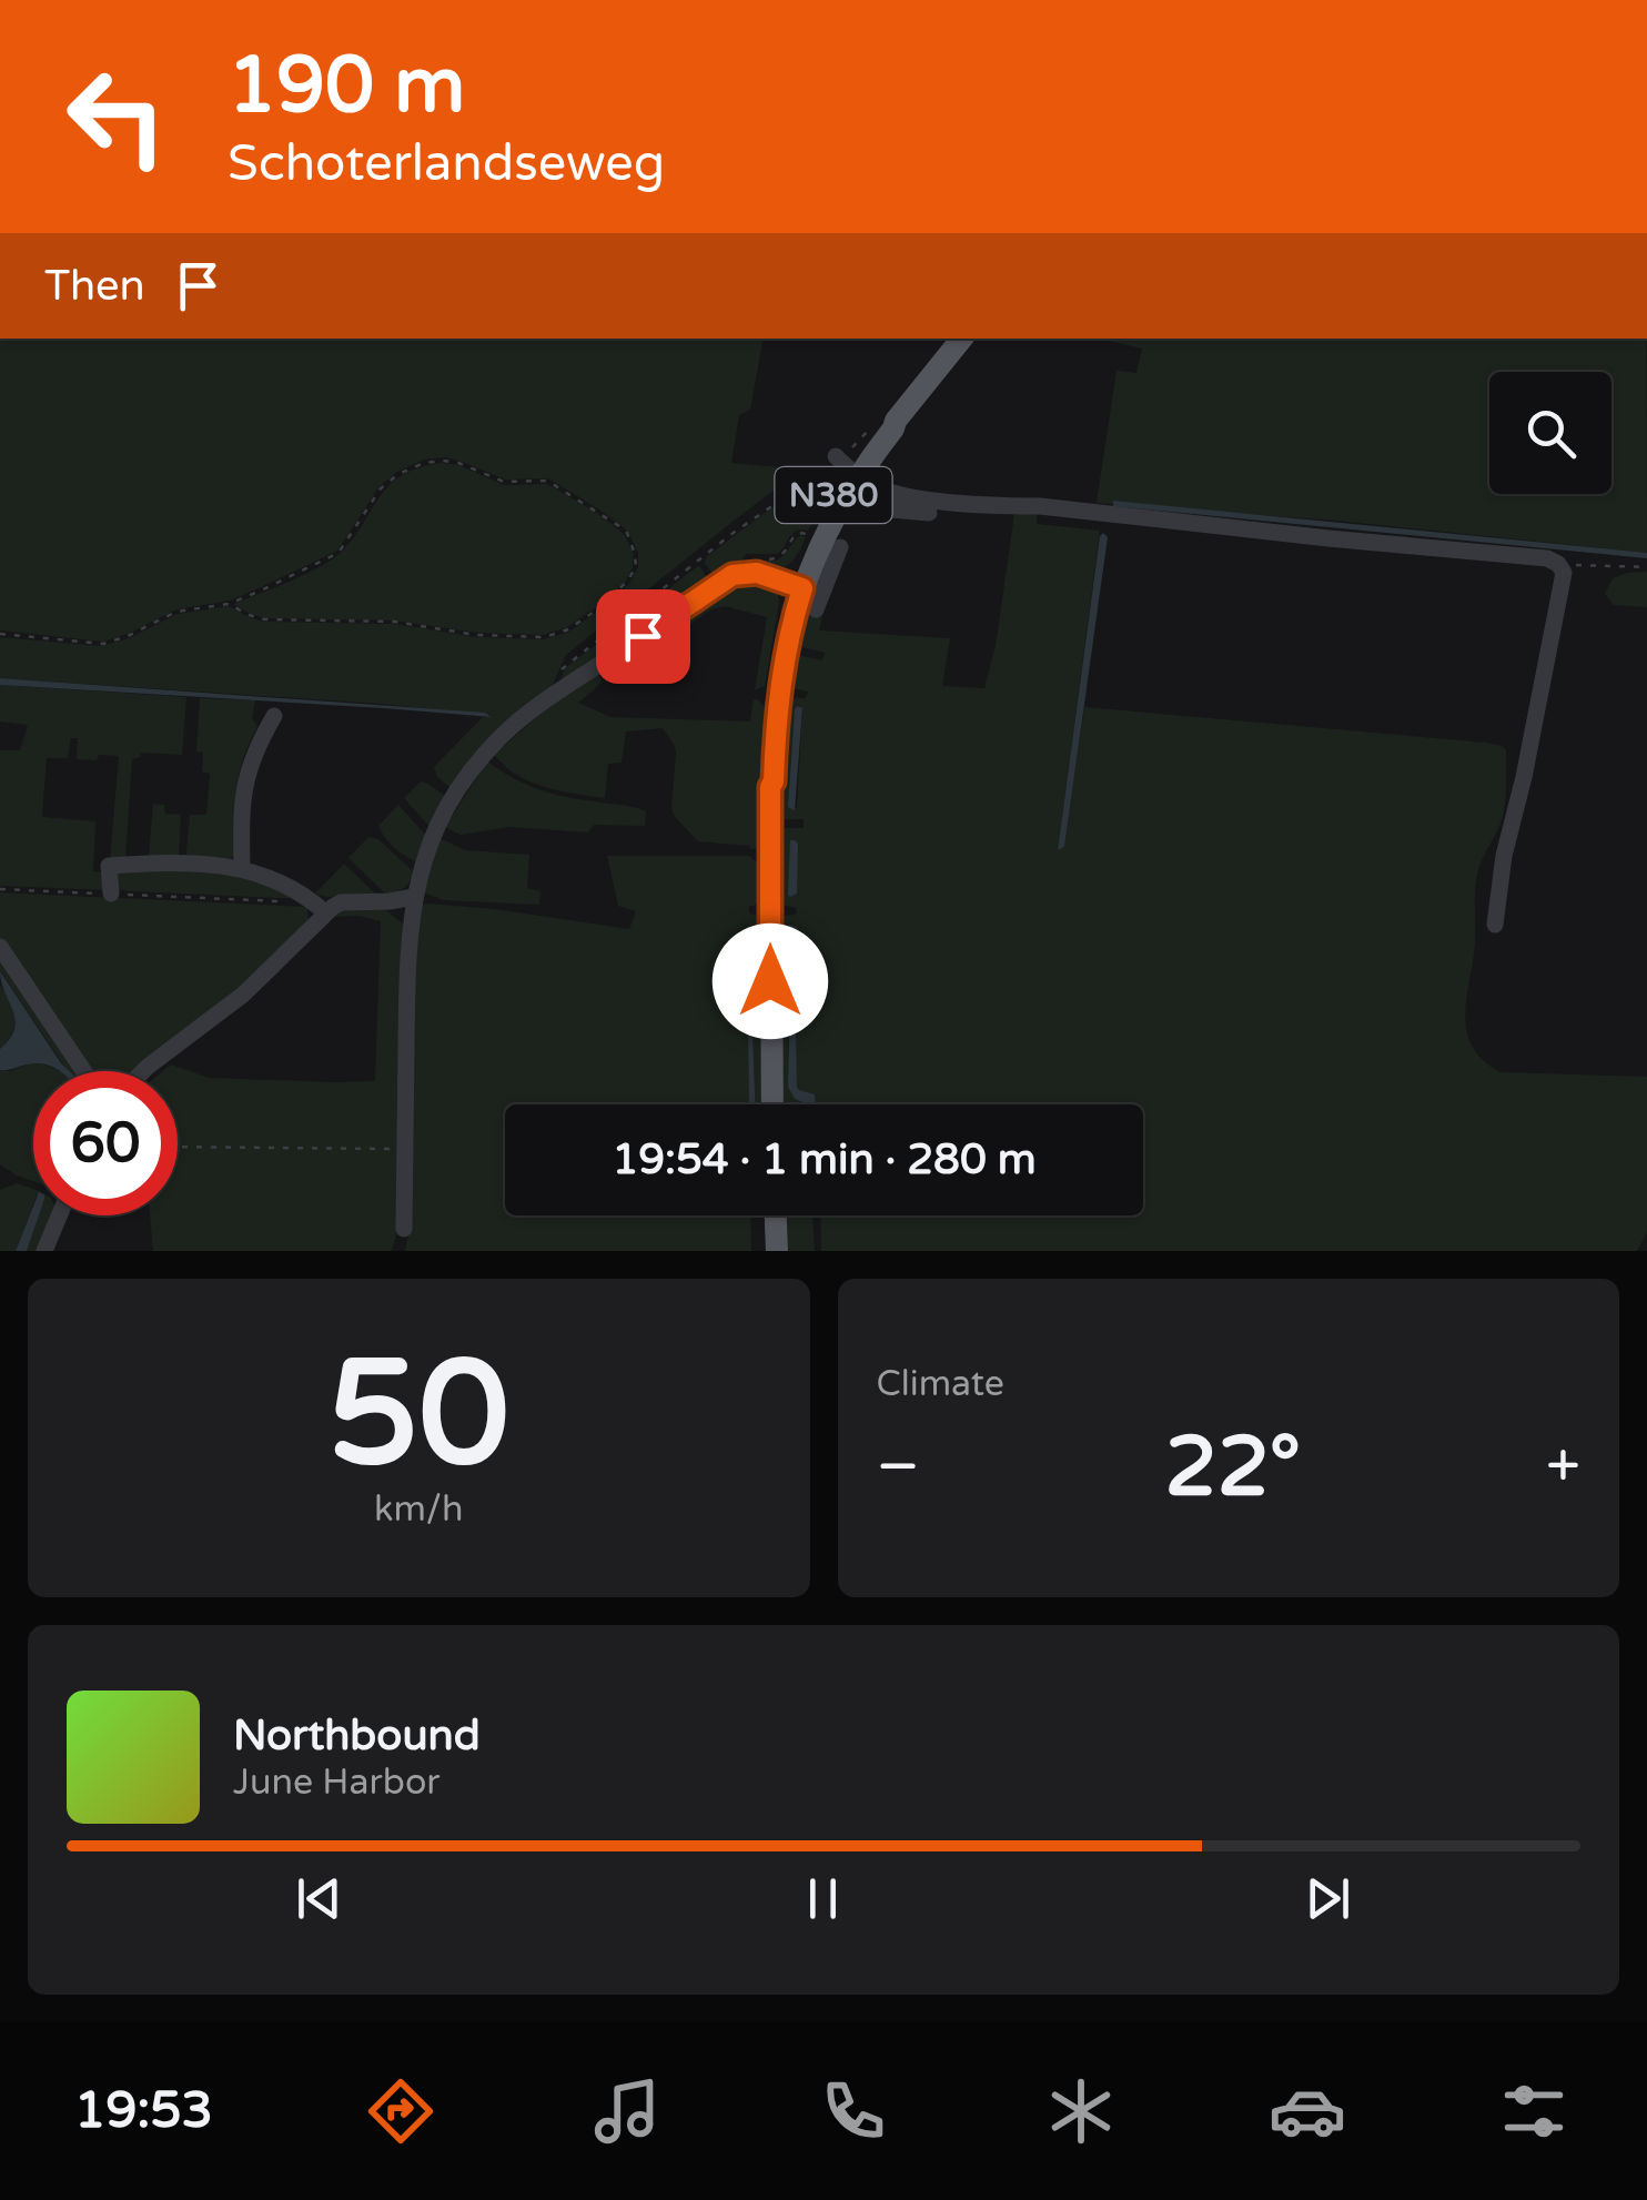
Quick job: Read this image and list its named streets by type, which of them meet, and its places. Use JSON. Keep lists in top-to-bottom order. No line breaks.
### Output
{"streets":{"main road":["N380"]},"page":{"turn":["190 m","Schoterlandseweg"],"then":"Then","limit":"60","trip":"19:54 · 1 min · 280 m","tile":[["50","km/h"],"Climate"],"heat":["−","22°","+"],"song":["Northbound","June Harbor"],"tabs":"19:53"}}
